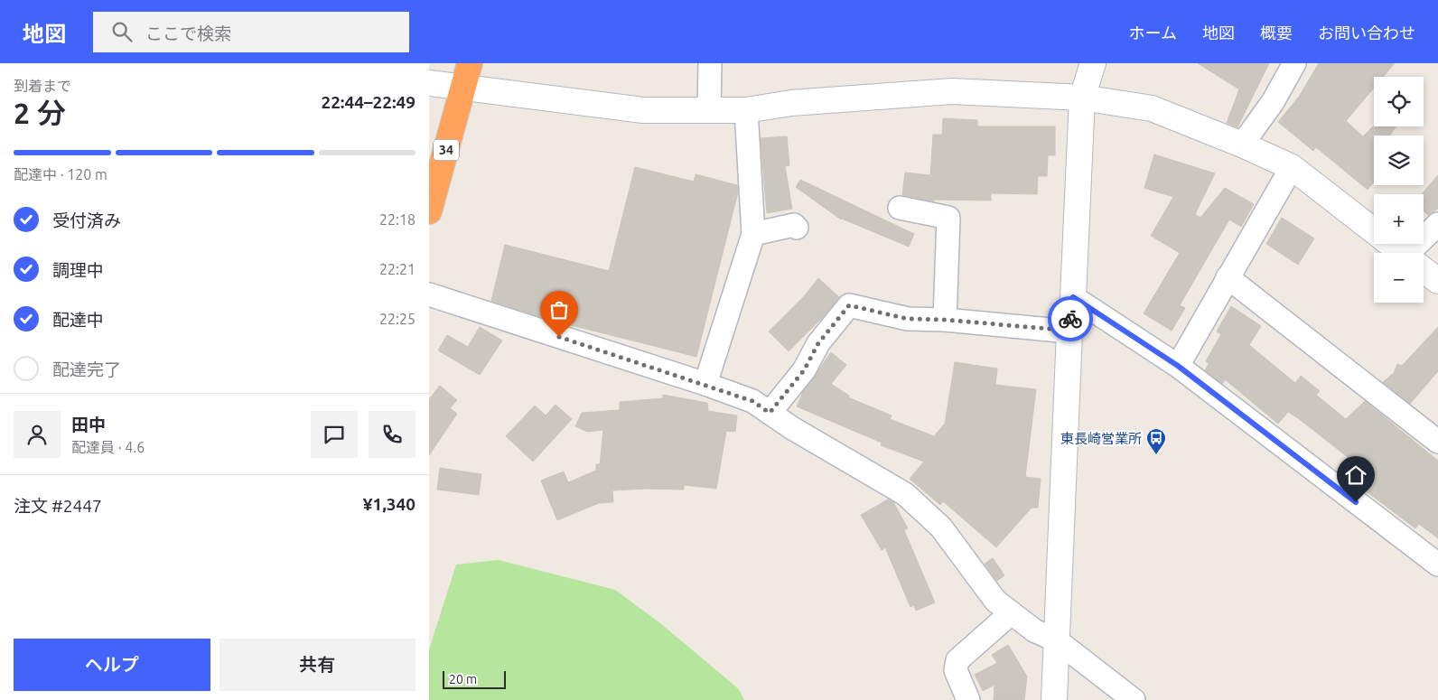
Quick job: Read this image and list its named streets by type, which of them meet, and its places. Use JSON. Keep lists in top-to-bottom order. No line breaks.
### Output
{"streets":{"highway":["34"]},"places":{"bus stop":["東長崎営業所"]},"scale_bar":"20 m","page":{"header":"地図","search":"ここで検索","nav":["ホーム","地図","概要","お問い合わせ"],"heading":["2 分","到着まで","22:44–22:49"],"panel":["田中","配達員 · 4.6","注文 #2447","¥1,340"],"map_buttons":["+","−"],"bar":"配達中 · 120 m","list":[["受付済み","22:18"],["調理中","22:21"],["配達中","22:25"],"配達完了"],"buttons":["ヘルプ","共有"],"scale":"20 m"}}
